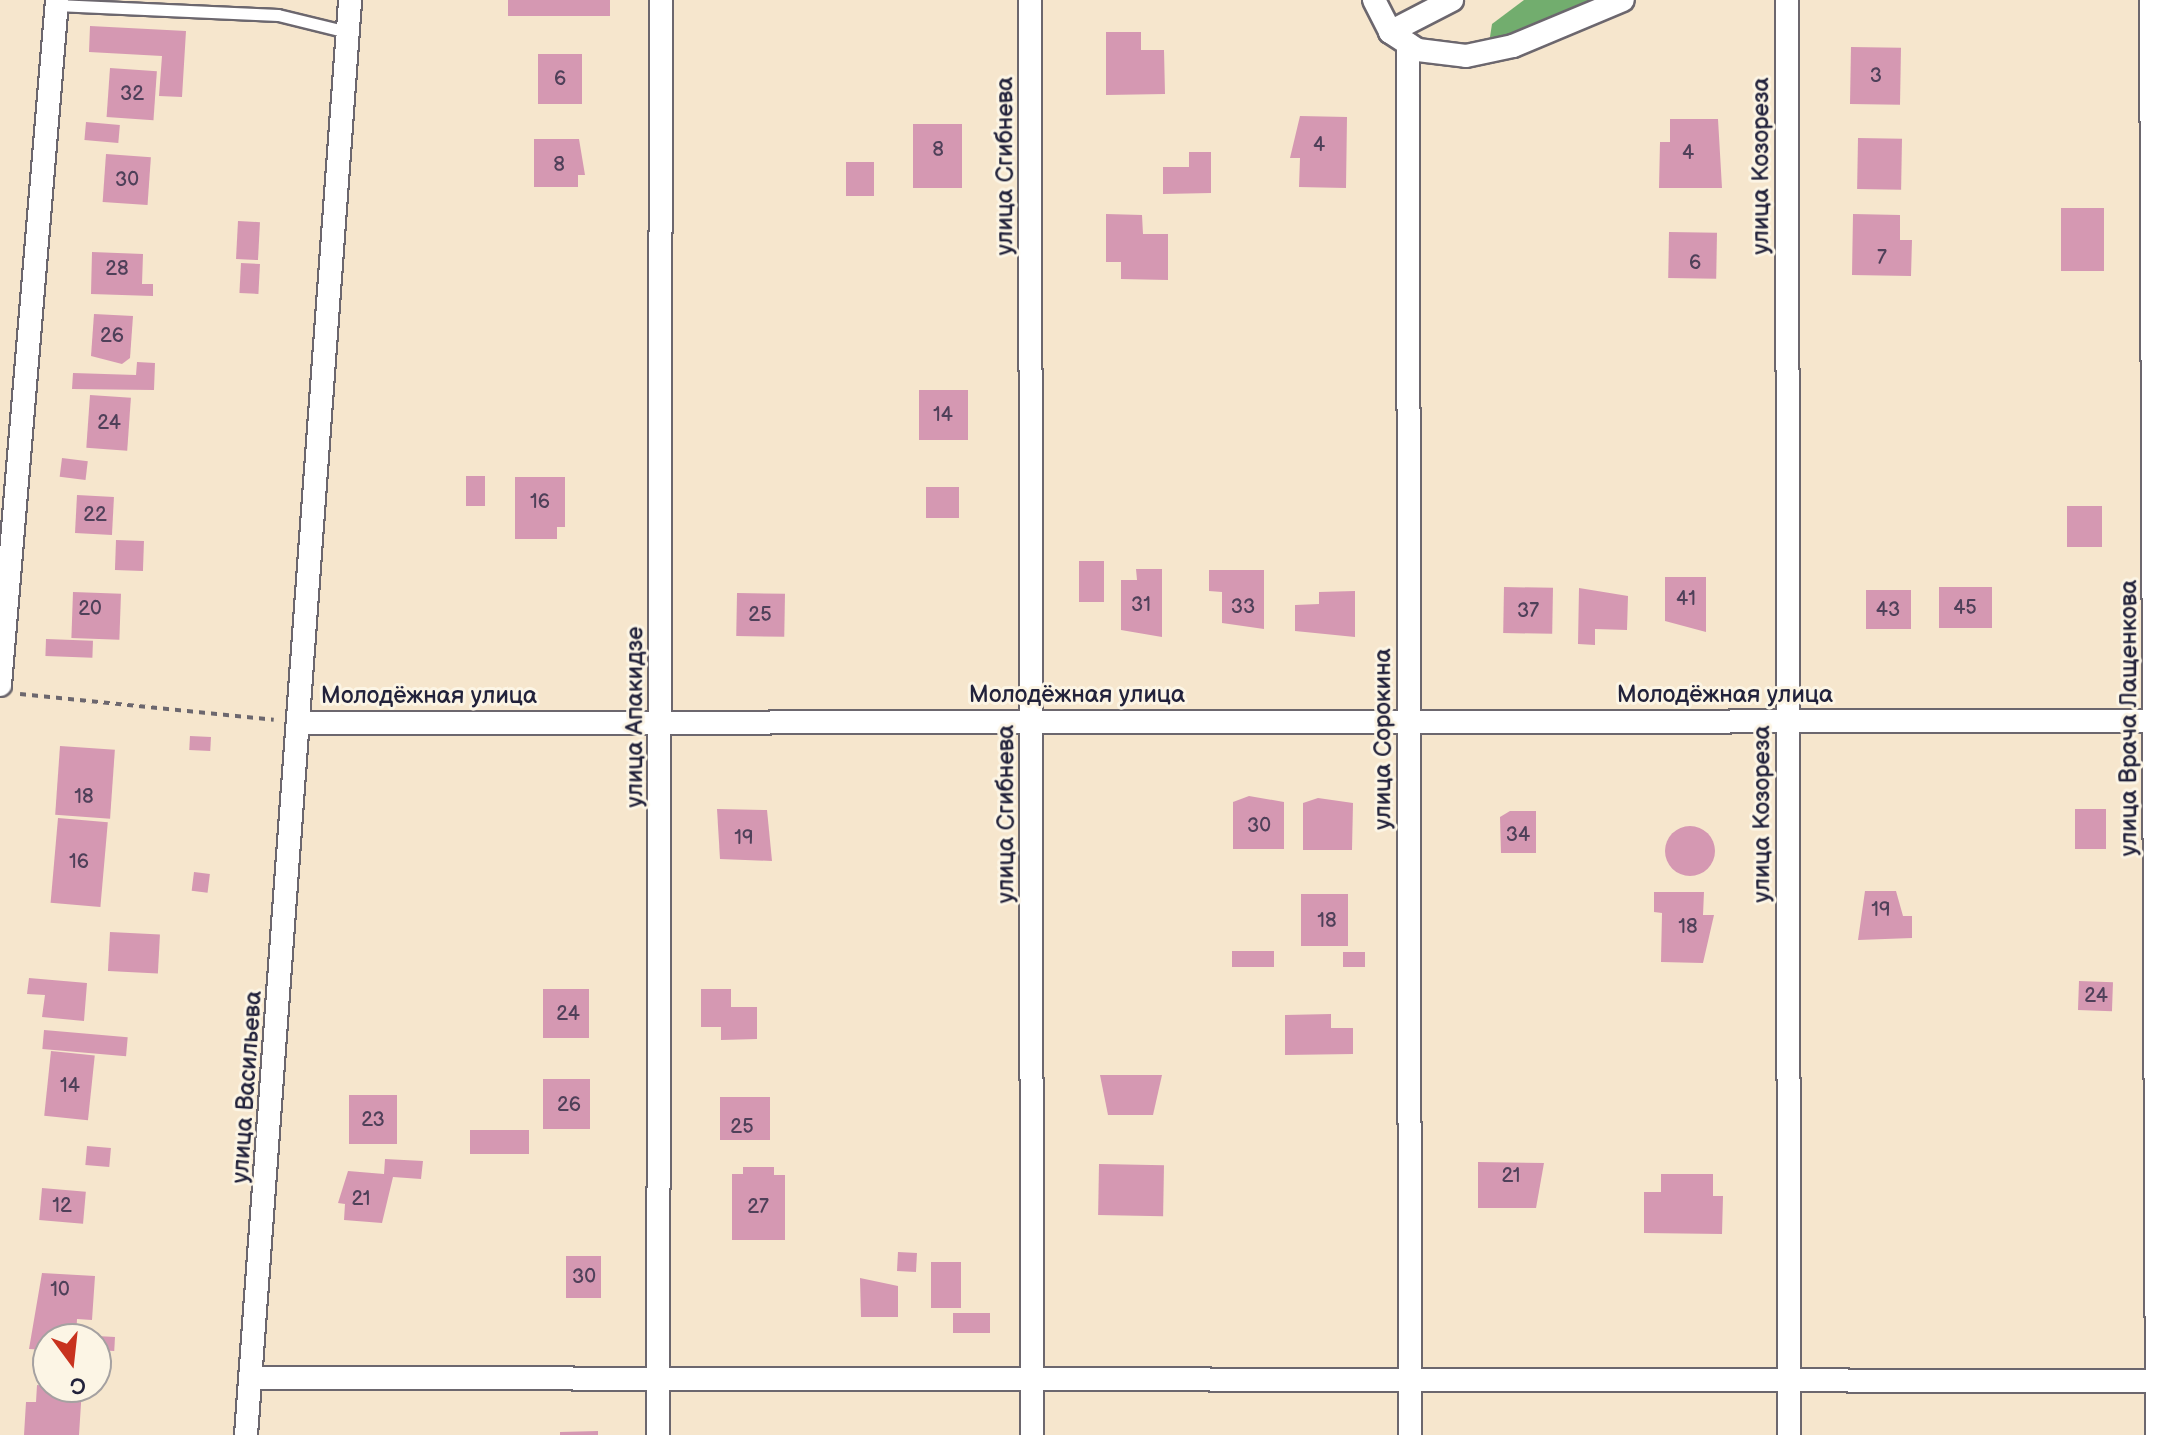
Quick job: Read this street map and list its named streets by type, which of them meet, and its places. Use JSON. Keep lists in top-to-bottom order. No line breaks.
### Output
{"streets":{"street":["улица Сгибнева","улица Козореза","Молодёжная улица","улица Апакидзе","улица Врача Лащенкова","улица Сорокина","улица Васильева"]},"crossings":[["улица Сгибнева","Молодёжная улица"],["улица Козореза","Молодёжная улица"],["Молодёжная улица","улица Апакидзе"],["Молодёжная улица","улица Врача Лащенкова"],["Молодёжная улица","улица Сорокина"],["Молодёжная улица","улица Васильева"]],"house_numbers":["3","6","32","4","8","4","8","30","7","6","28","26","14","24","16","22","41","31","33","45","20","43","37","25","18","30","34","19","16","19","18","18","24","24","14","26","23","25","21","21","12","27","30","10"],"north":"bottom"}
